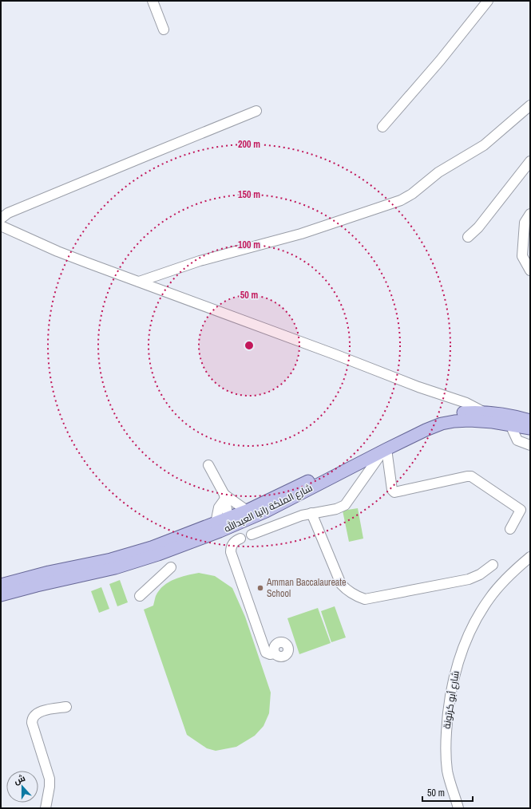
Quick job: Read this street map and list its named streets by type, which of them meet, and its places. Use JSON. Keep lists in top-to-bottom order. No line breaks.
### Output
{"streets":{"main road":["شارع الملكة رانيا العبدالله"],"street":["شارع أبو كرتونة"]},"places":["Amman Baccalaureate School"],"scale_bar":"50 m","north":"top","rings":["200 m","150 m","100 m","50 m"]}
